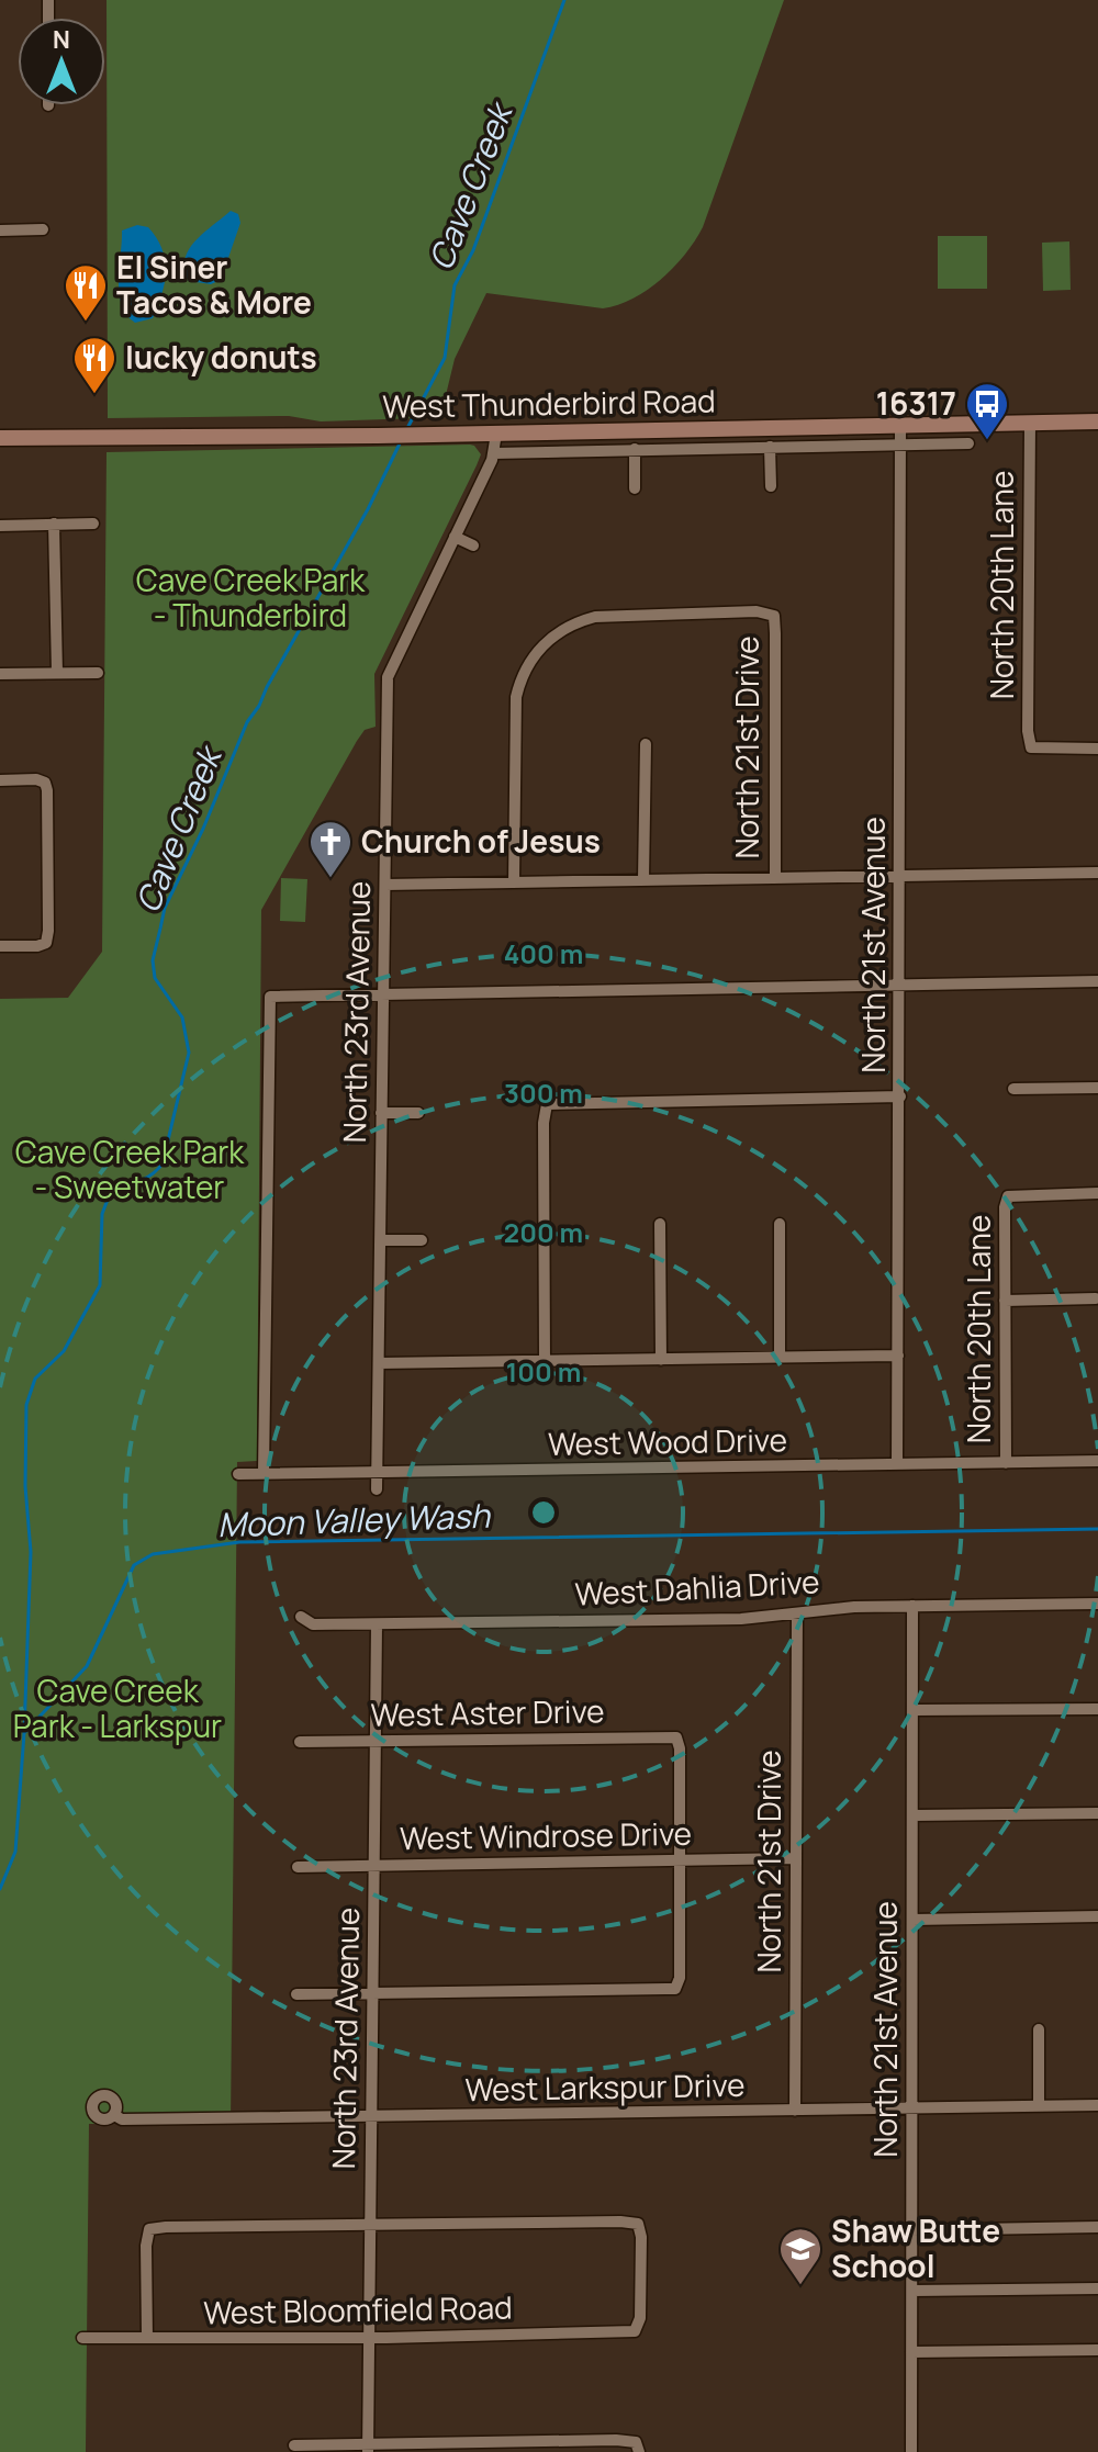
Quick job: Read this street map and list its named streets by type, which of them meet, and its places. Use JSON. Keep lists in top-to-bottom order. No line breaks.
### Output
{"streets":{"main road":["West Thunderbird Road"],"street":["North 20th Lane","North 21st Drive","North 21st Avenue","North 23rd Avenue","West Wood Drive","West Dahlia Drive","West Aster Drive","West Windrose Drive","West Larkspur Drive","West Bloomfield Road"]},"crossings":[["West Thunderbird Road","North 20th Lane"],["West Thunderbird Road","North 21st Avenue"],["West Thunderbird Road","North 23rd Avenue"],["North 20th Lane","West Wood Drive"],["North 21st Drive","West Dahlia Drive"],["North 21st Drive","West Windrose Drive"],["North 21st Drive","West Larkspur Drive"],["North 21st Avenue","West Wood Drive"],["North 21st Avenue","West Dahlia Drive"],["North 21st Avenue","West Larkspur Drive"],["North 23rd Avenue","West Wood Drive"],["North 23rd Avenue","West Dahlia Drive"],["North 23rd Avenue","West Aster Drive"],["North 23rd Avenue","West Windrose Drive"],["North 23rd Avenue","West Larkspur Drive"],["North 23rd Avenue","West Bloomfield Road"],["West Aster Drive","West Windrose Drive"]],"water":["Cave Creek","Moon Valley Wash"],"parks":["Cave Creek Park - Thunderbird","Cave Creek Park - Sweetwater","Cave Creek Park - Larkspur"],"places":{"restaurant":["El Siner Tacos & More","lucky donuts"],"bus stop":["16317"],"church":["Church of Jesus"],"school or university":["Shaw Butte School"]},"north":"top","rings":["400 m","300 m","200 m","100 m"]}
